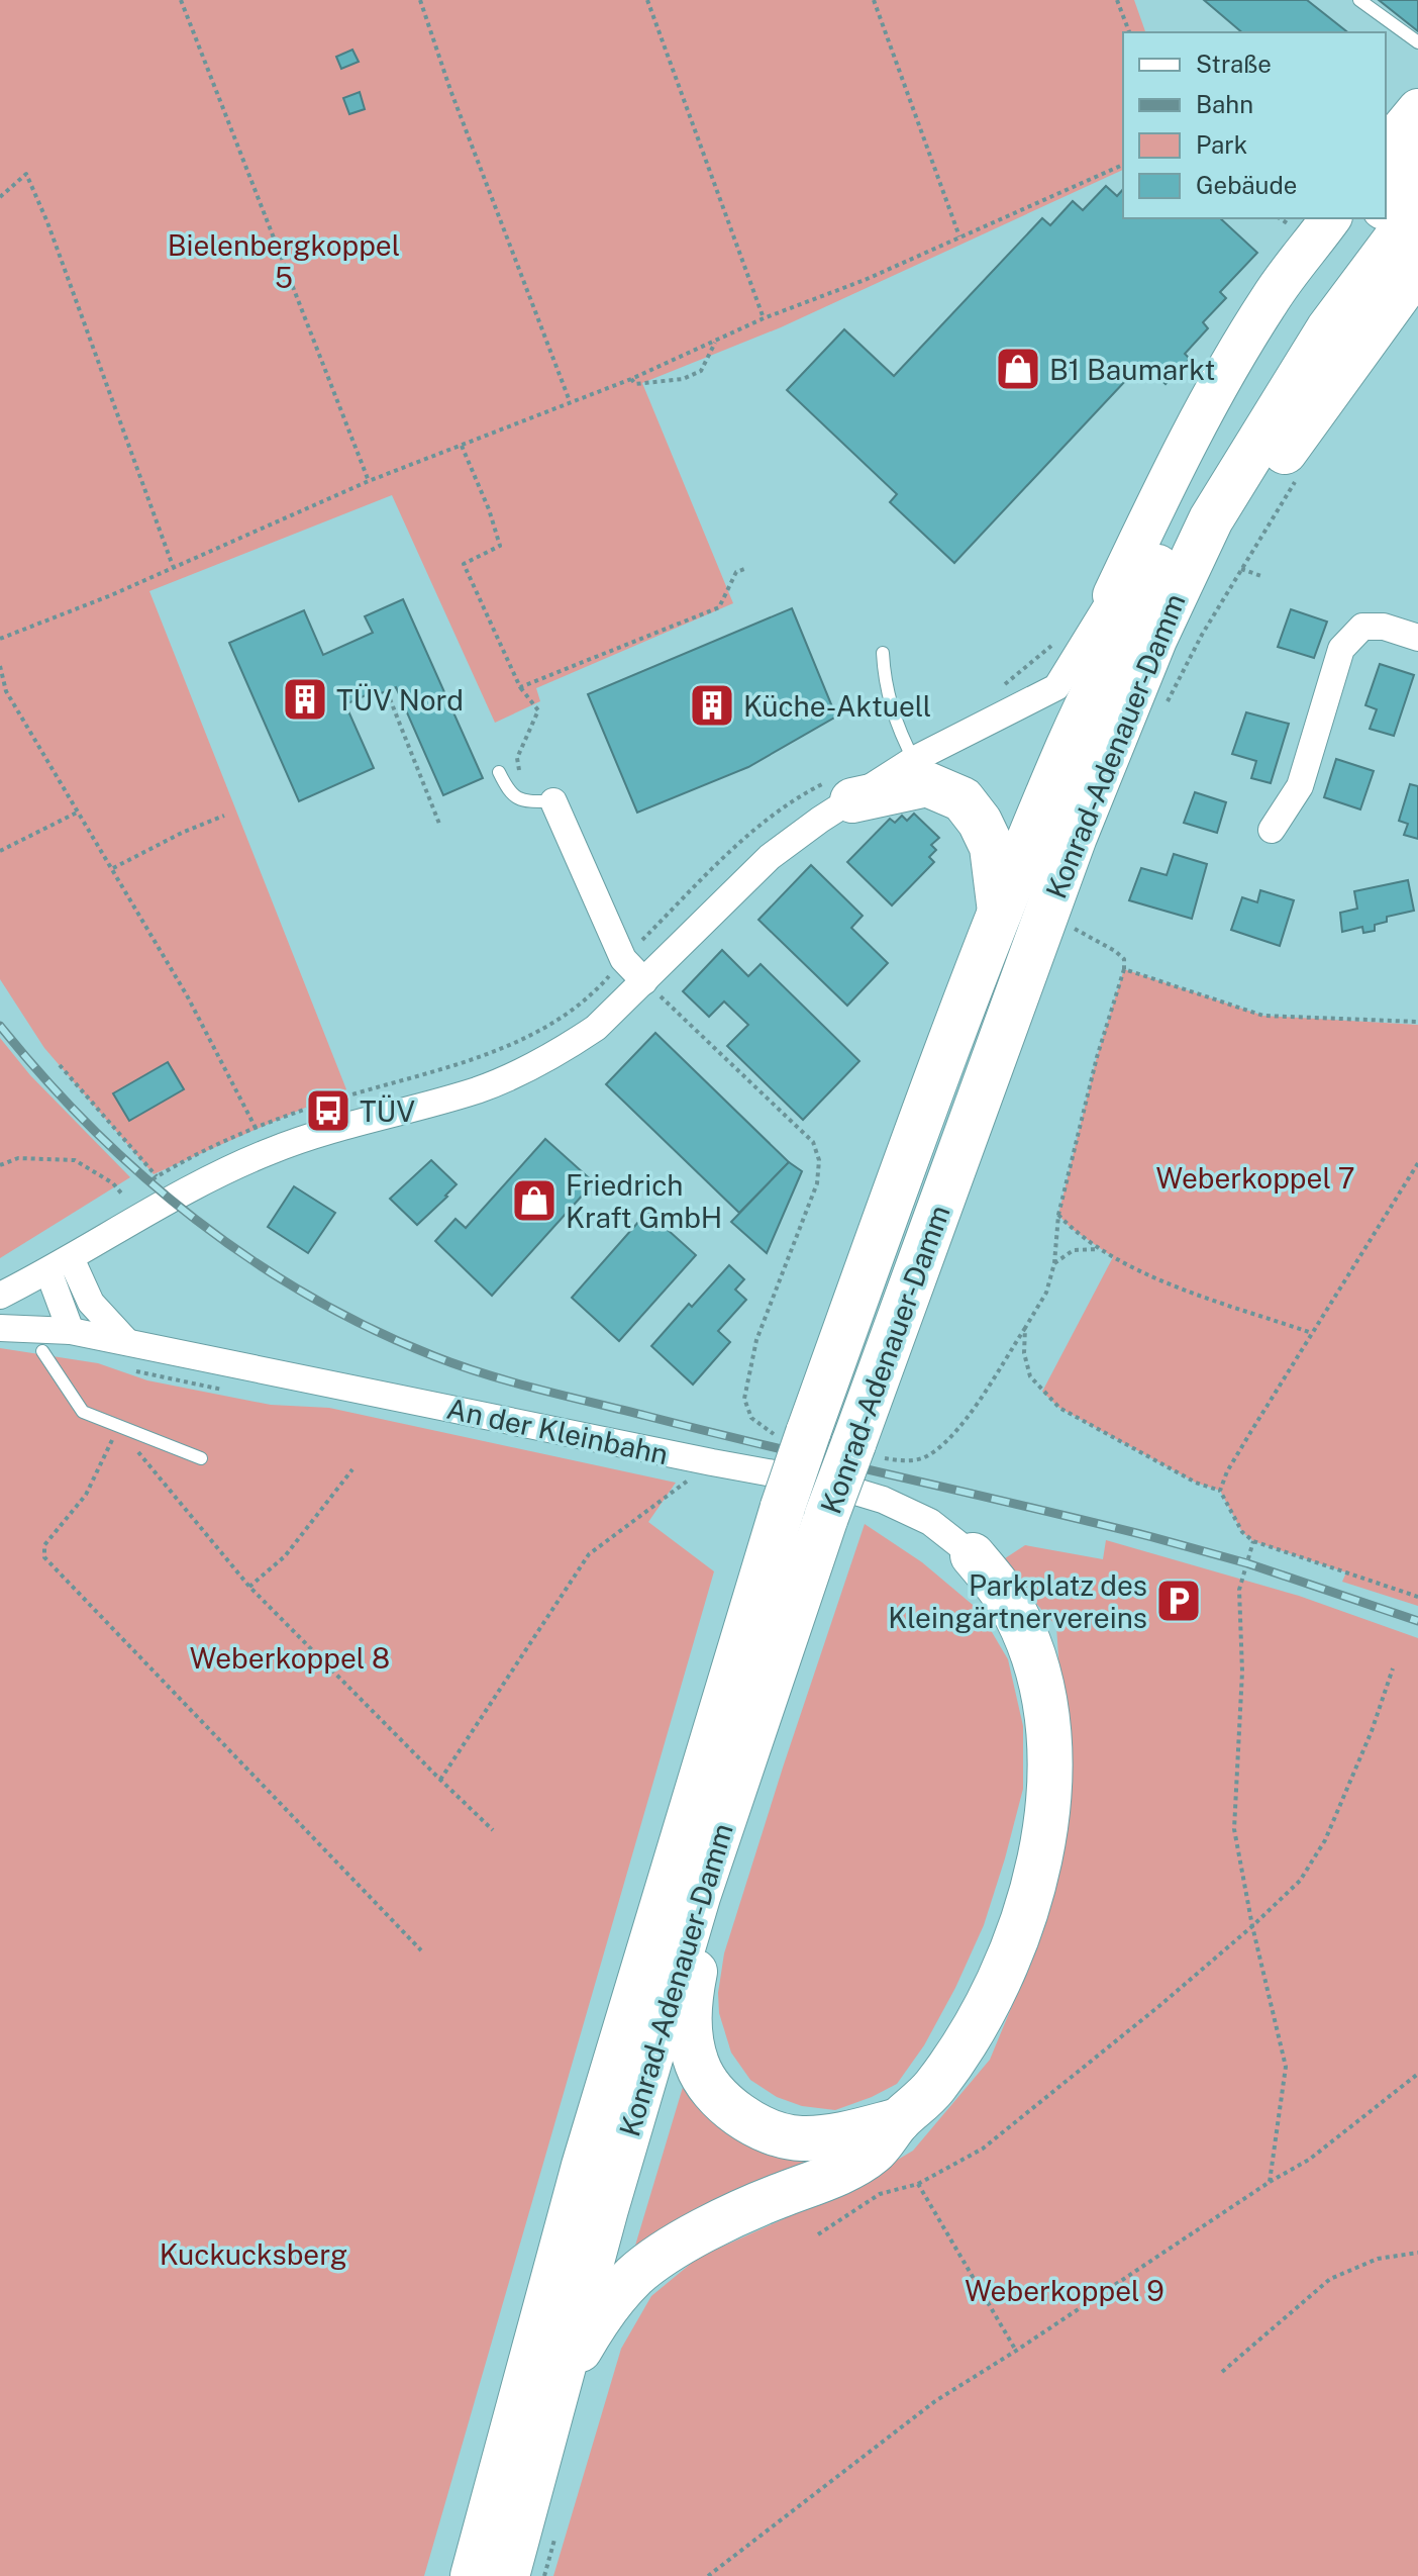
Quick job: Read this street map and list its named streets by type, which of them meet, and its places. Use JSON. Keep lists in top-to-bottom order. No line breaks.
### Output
{"streets":{"highway":["Konrad-Adenauer-Damm"],"street":["An der Kleinbahn"]},"parks":["Bielenbergkoppel 5","Weberkoppel 7","Weberkoppel 8","Kuckucksberg","Weberkoppel 9"],"places":{"shop":["B1 Baumarkt","Friedrich Kraft GmbH"],"building":["TÜV Nord","Küche-Aktuell"],"bus stop":["TÜV"],"parking":["Parkplatz des Kleingärtnervereins"]},"legend":["Straße","Bahn","Park","Gebäude"]}
